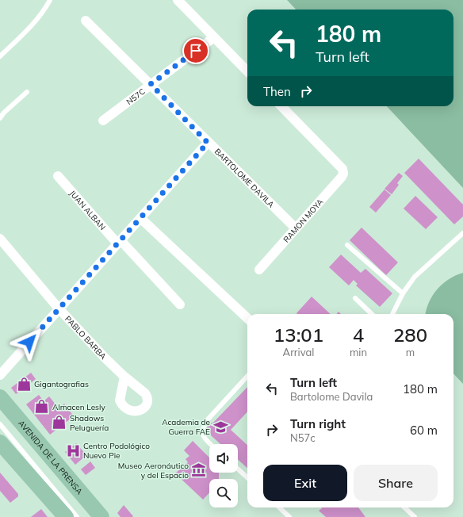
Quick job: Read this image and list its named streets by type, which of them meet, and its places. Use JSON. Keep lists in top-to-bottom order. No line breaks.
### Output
{"streets":{"main road":["AVENIDA DE LA PRENSA"],"street":["N57C","BARTOLOME DAVILA","JUAN ALBAN","RAMON MOYA","PABLO BARBA"]},"crossings":[["N57C","BARTOLOME DAVILA"],["BARTOLOME DAVILA","RAMON MOYA"]],"places":{"shop":["Gigantografias","Almacen Lesly","Shadows Peluguería"],"school or university":["Academia de Guerra FAE"],"hospital":["Centro Podológico Nuevo Pie"],"museum":["Museo Aeronáutico y del Espacio"]},"page":{"turn":["180 m","Turn left"],"then":"Then","eta":["13:01","Arrival","4","min","280","m"],"list":[{"name":"Turn left","note":"Bartolome Davila","value":"180 m"},{"name":"Turn right","note":"N57c","value":"60 m"}],"buttons":["Exit","Share"]}}
